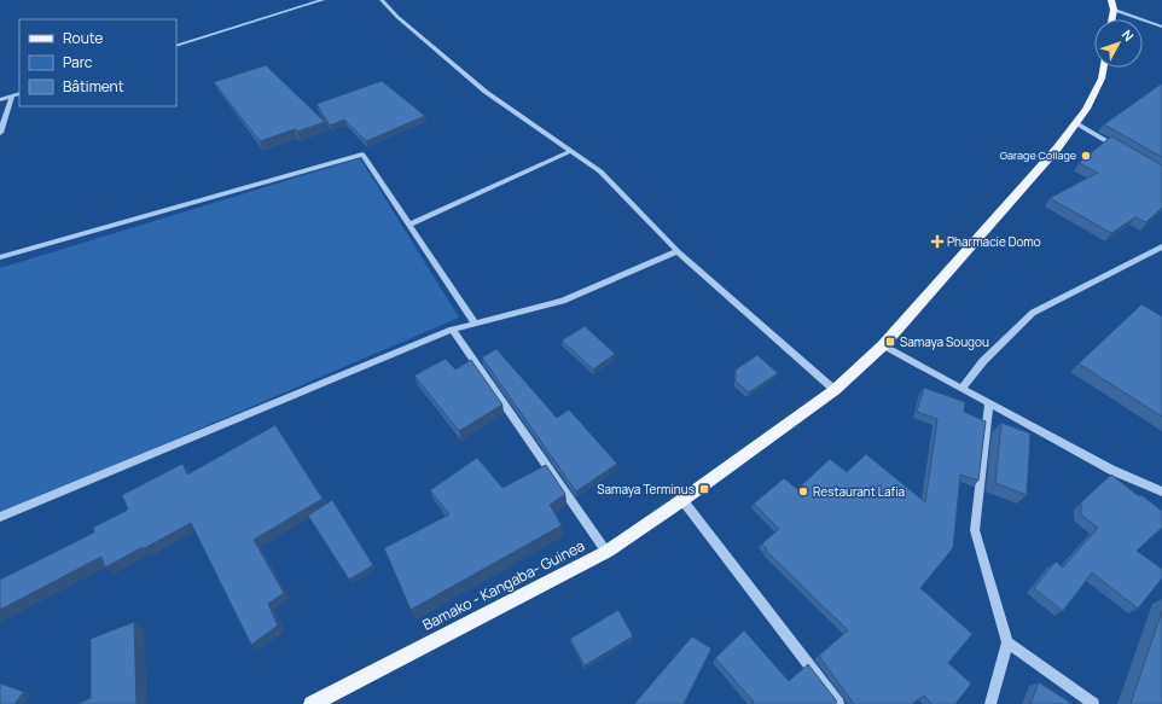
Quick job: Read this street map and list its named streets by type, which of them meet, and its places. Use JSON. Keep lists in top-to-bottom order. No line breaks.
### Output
{"streets":{"main road":["Bamako - Kangaba- Guinea"]},"places":{"other":["Garage Collage","Restaurant Lafia"],"health":["Pharmacie Domo"],"transit":["Samaya Sougou","Samaya Terminus"]},"legend":["Route","Parc","Bâtiment"],"north":"top right"}
